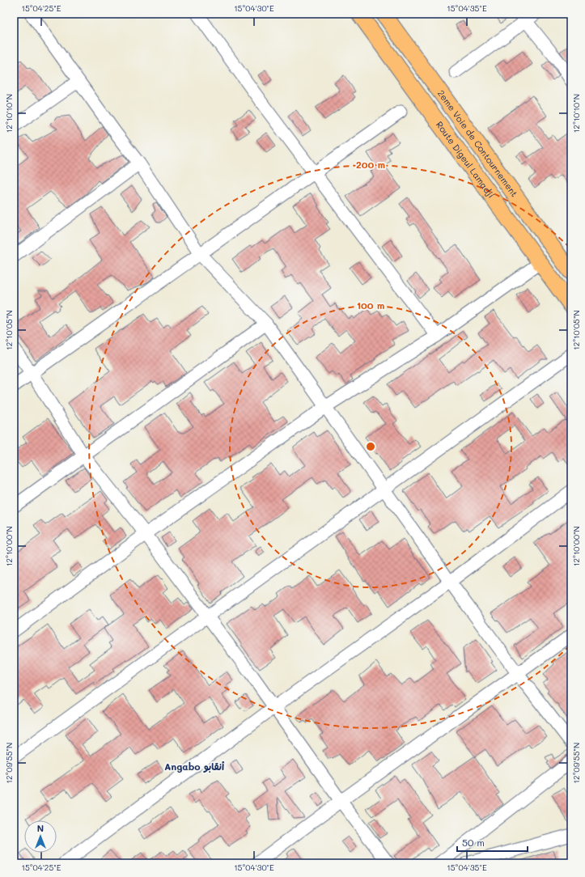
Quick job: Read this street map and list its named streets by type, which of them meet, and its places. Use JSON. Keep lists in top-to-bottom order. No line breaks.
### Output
{"streets":{"main road":["2eme Voie de Contournement","Route Digeul Lamadji"]},"districts":["Angabo أنقابو"],"scale_bar":"50 m","north":"top","coordinates":["15°04'25\"E","15°04'30\"E","15°04'35\"E","12°10'10\"N","12°10'05\"N","12°10'00\"N","12°09'55\"N"],"rings":["200 m","100 m"]}
